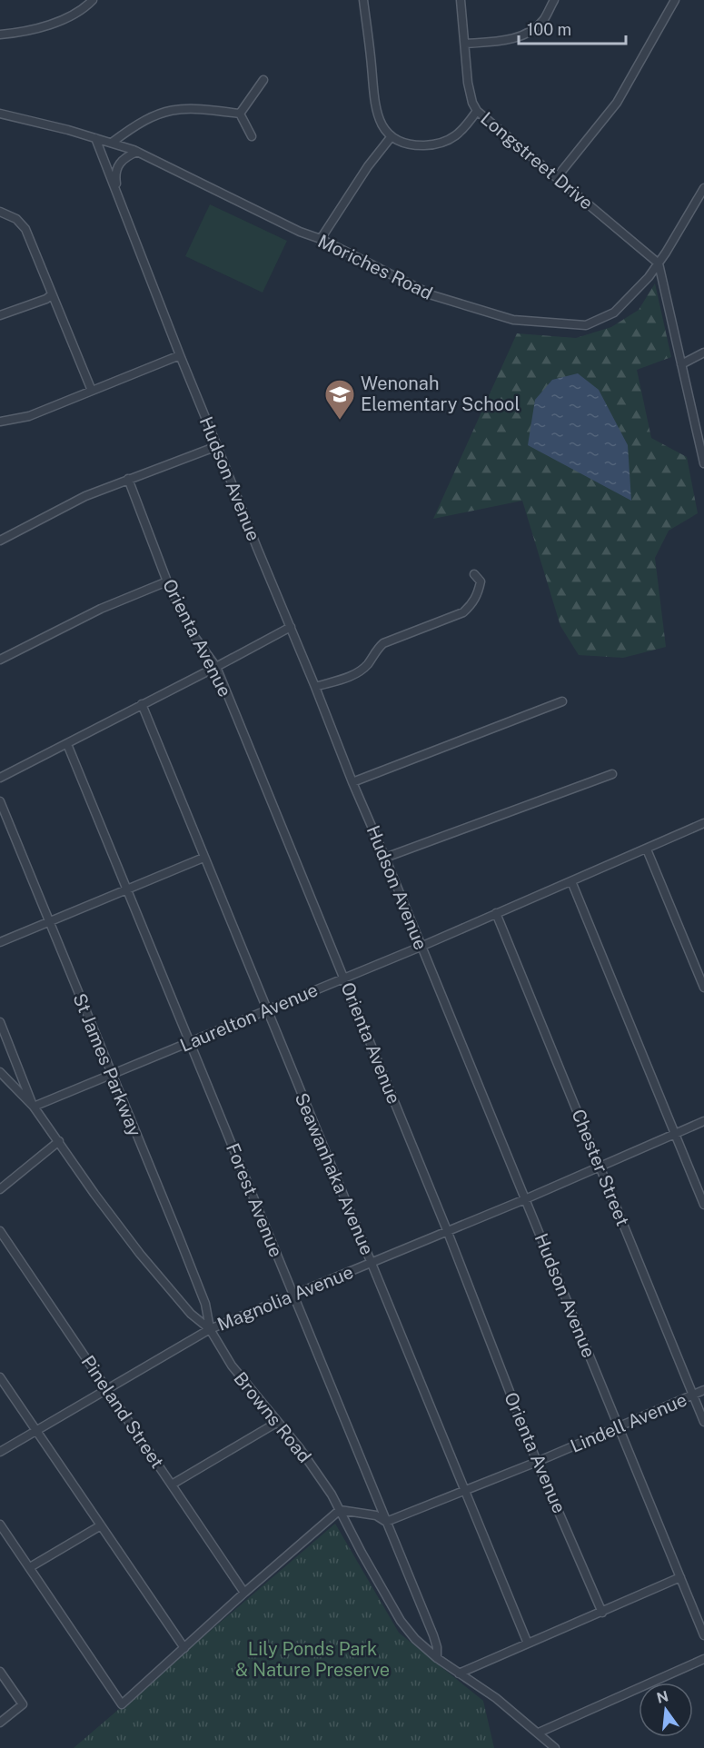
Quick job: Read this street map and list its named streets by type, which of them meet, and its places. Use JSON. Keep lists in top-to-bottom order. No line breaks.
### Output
{"streets":{"street":["Longstreet Drive","Moriches Road","Hudson Avenue","Orienta Avenue","Laurelton Avenue","St James Parkway","Chester Street","Seawanhaka Avenue","Forest Avenue","Magnolia Avenue","Pineland Street","Browns Road","Lindell Avenue"]},"crossings":[["Longstreet Drive","Moriches Road"],["Moriches Road","Hudson Avenue"],["Hudson Avenue","Laurelton Avenue"],["Hudson Avenue","Magnolia Avenue"],["Hudson Avenue","Lindell Avenue"],["Orienta Avenue","Laurelton Avenue"],["Orienta Avenue","Magnolia Avenue"],["Orienta Avenue","Lindell Avenue"],["Laurelton Avenue","St James Parkway"],["Laurelton Avenue","Chester Street"],["Laurelton Avenue","Seawanhaka Avenue"],["Laurelton Avenue","Forest Avenue"],["Laurelton Avenue","Browns Road"],["St James Parkway","Magnolia Avenue"],["St James Parkway","Browns Road"],["Chester Street","Magnolia Avenue"],["Chester Street","Lindell Avenue"],["Seawanhaka Avenue","Magnolia Avenue"],["Seawanhaka Avenue","Lindell Avenue"],["Forest Avenue","Magnolia Avenue"],["Forest Avenue","Browns Road"],["Forest Avenue","Lindell Avenue"],["Magnolia Avenue","Pineland Street"],["Magnolia Avenue","Browns Road"]],"parks":["Lily Ponds Park & Nature Preserve"],"places":{"school or university":["Wenonah Elementary School"]},"scale_bar":"100 m","north":"top"}
